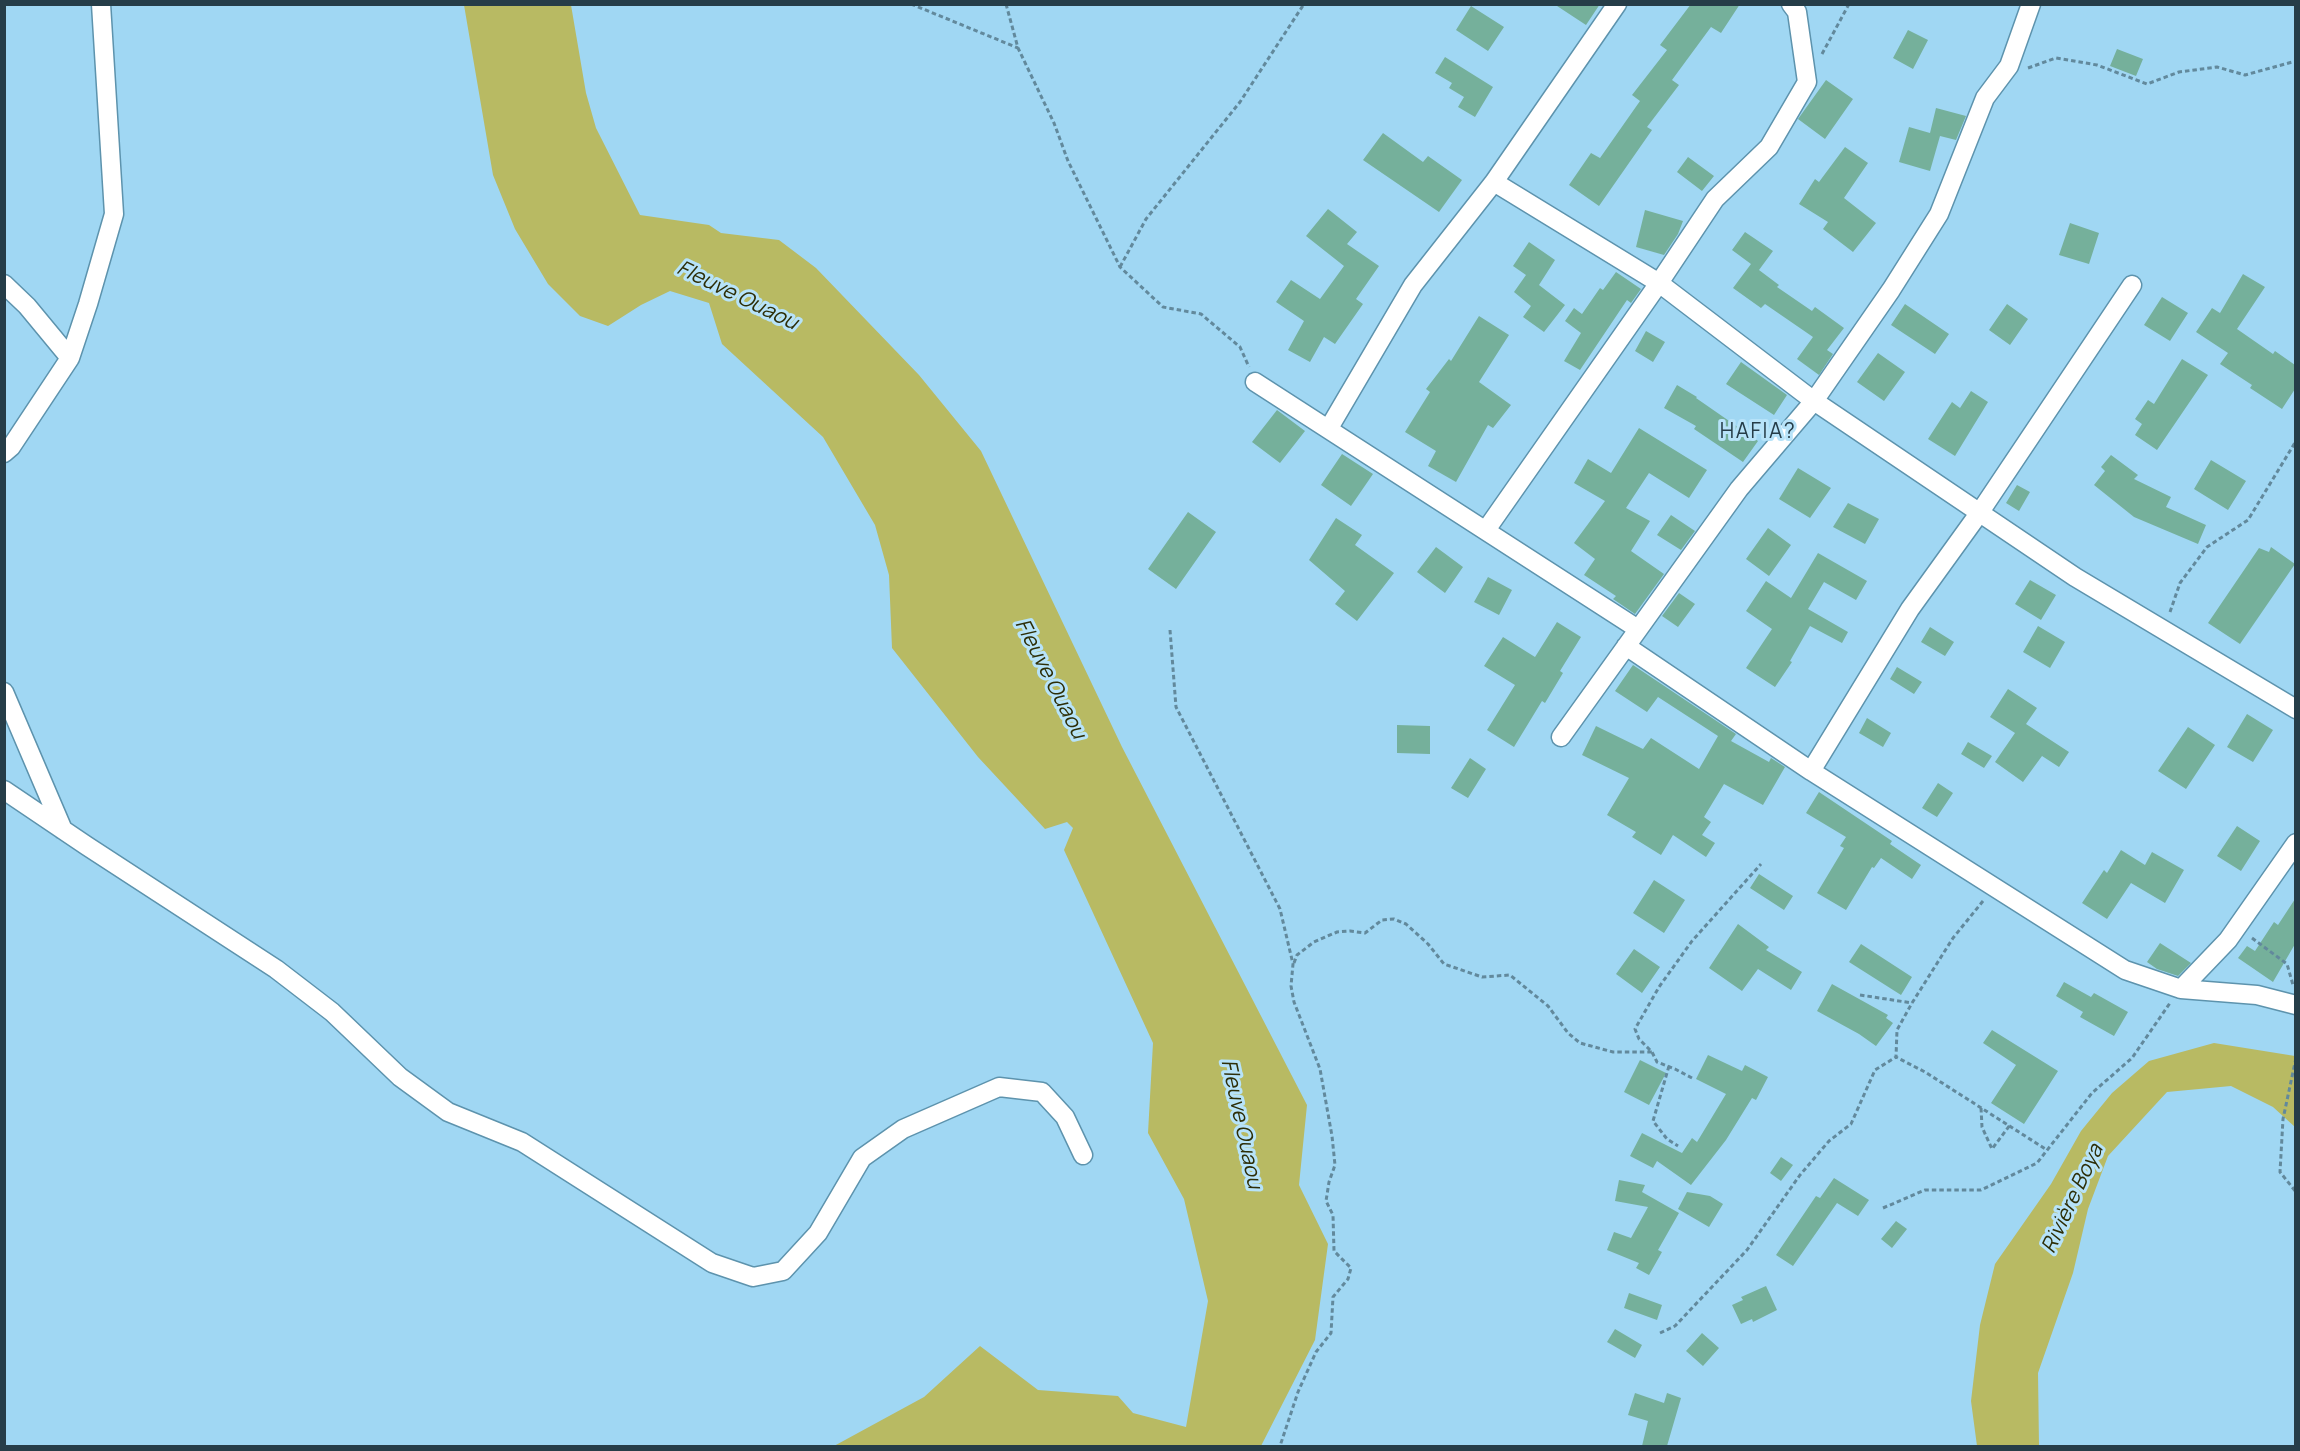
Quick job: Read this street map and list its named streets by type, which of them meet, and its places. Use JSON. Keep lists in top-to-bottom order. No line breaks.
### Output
{"districts":["HAFIA?"],"water":["Fleuve Ouaou","Rivière Boya"]}
